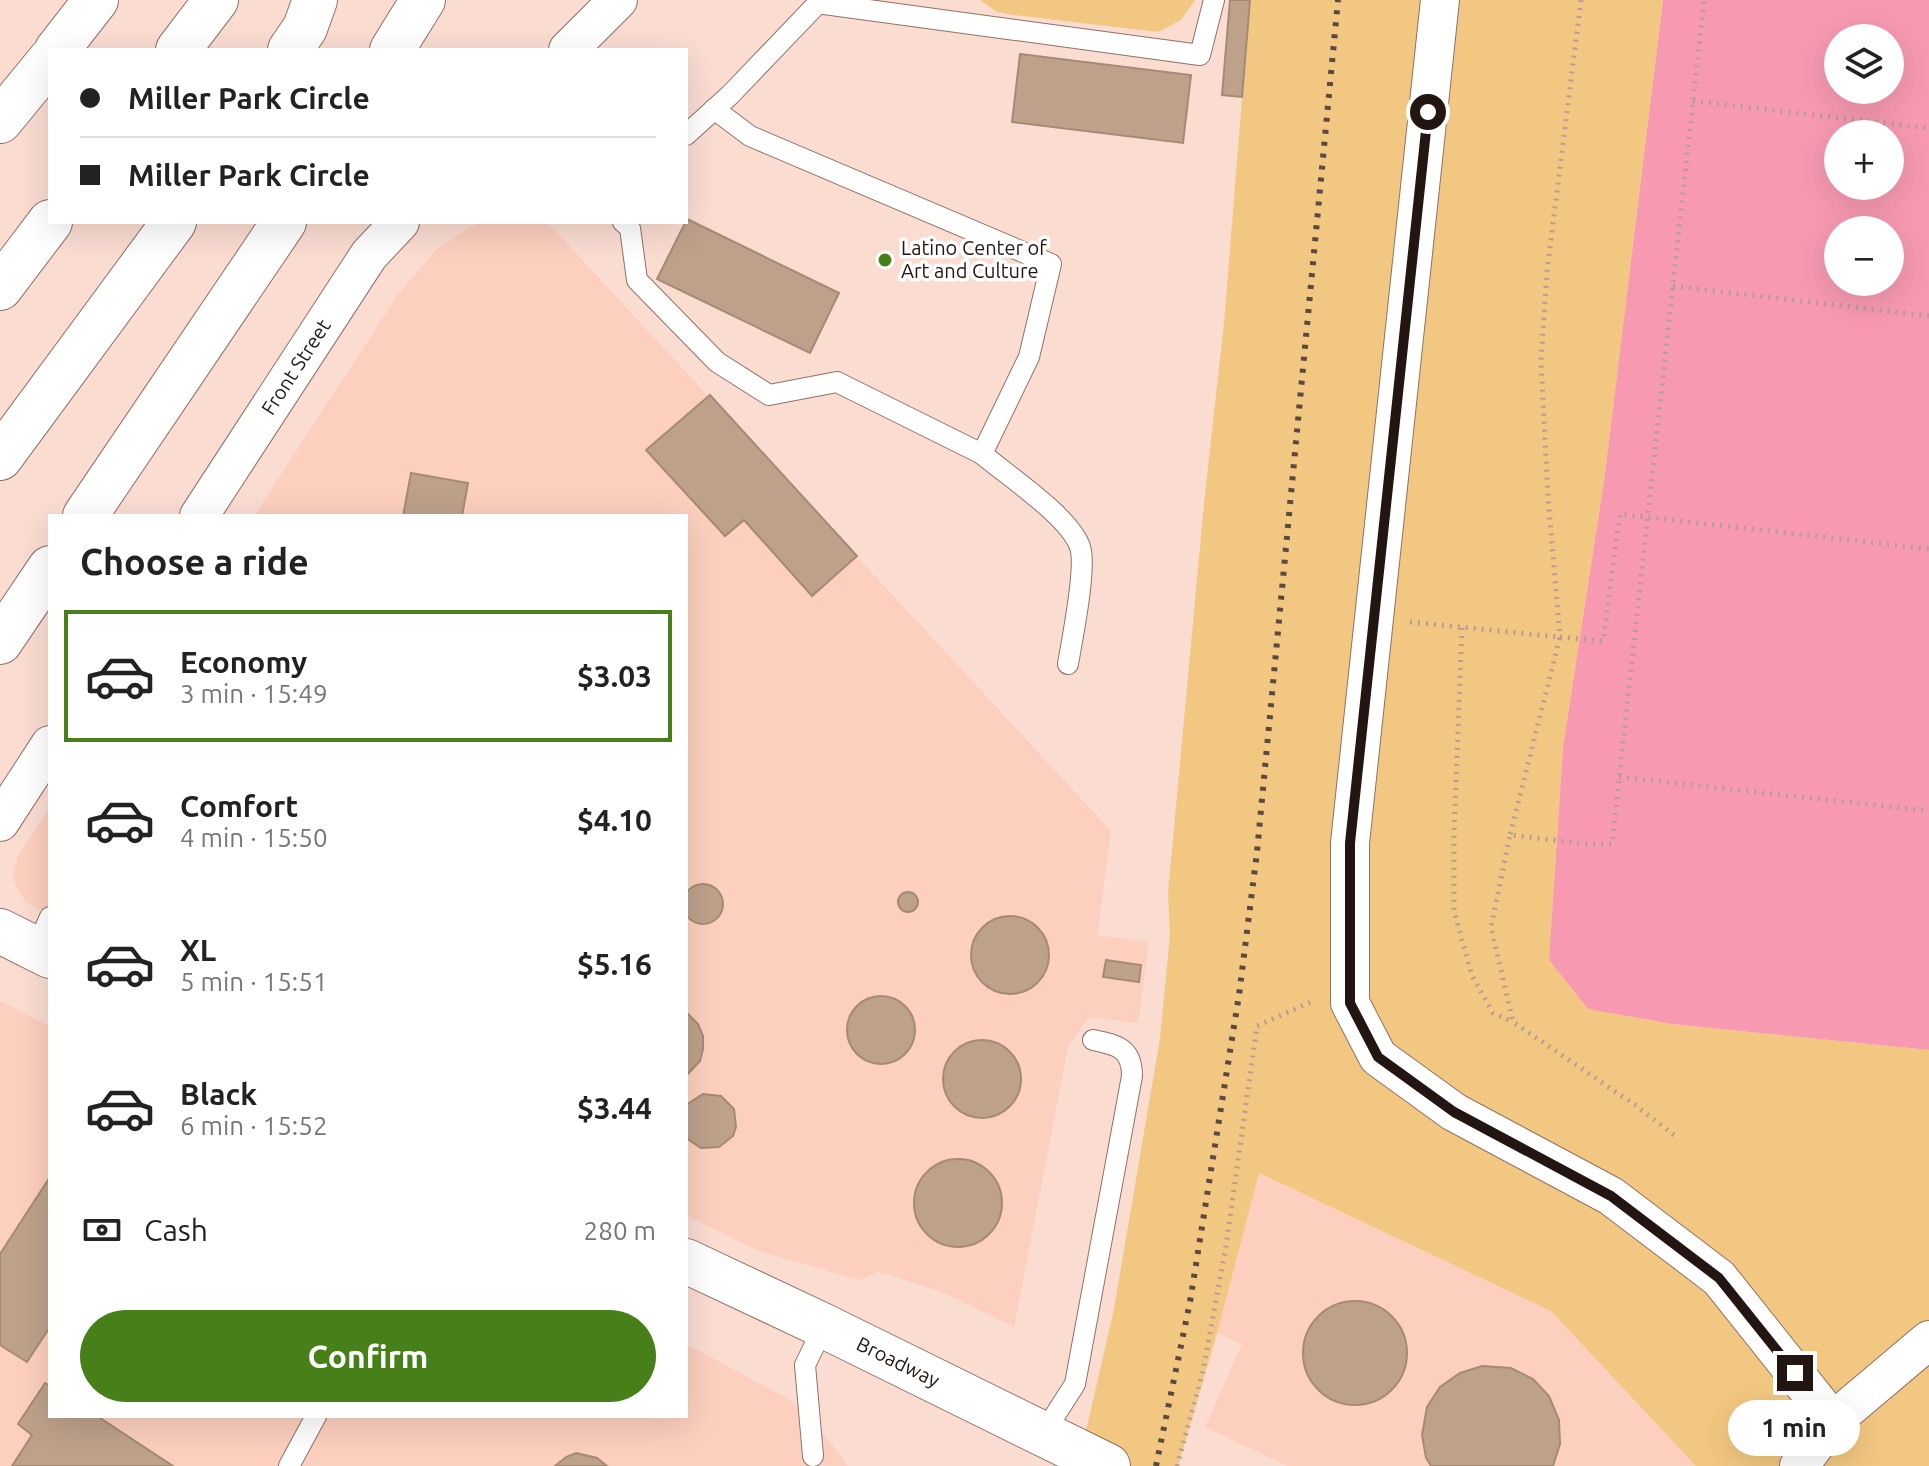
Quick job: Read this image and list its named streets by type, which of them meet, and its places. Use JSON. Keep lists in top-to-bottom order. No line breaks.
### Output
{"streets":{"main road":["Broadway"],"street":["Front Street"]},"places":["Latino Center of Art and Culture"],"page":{"map_buttons":["+","−"],"banner":["Miller Park Circle","Miller Park Circle"],"heading":"Choose a ride","list":[{"name":"Economy","note":"3 min · 15:49","value":"$3.03"},{"name":"Comfort","note":"4 min · 15:50","value":"$4.10"},{"name":"XL","note":"5 min · 15:51","value":"$5.16"},{"name":"Black","note":"6 min · 15:52","value":"$3.44"}],"pay":["Cash","280 m"],"buttons":"Confirm","bubble":"1 min"}}
